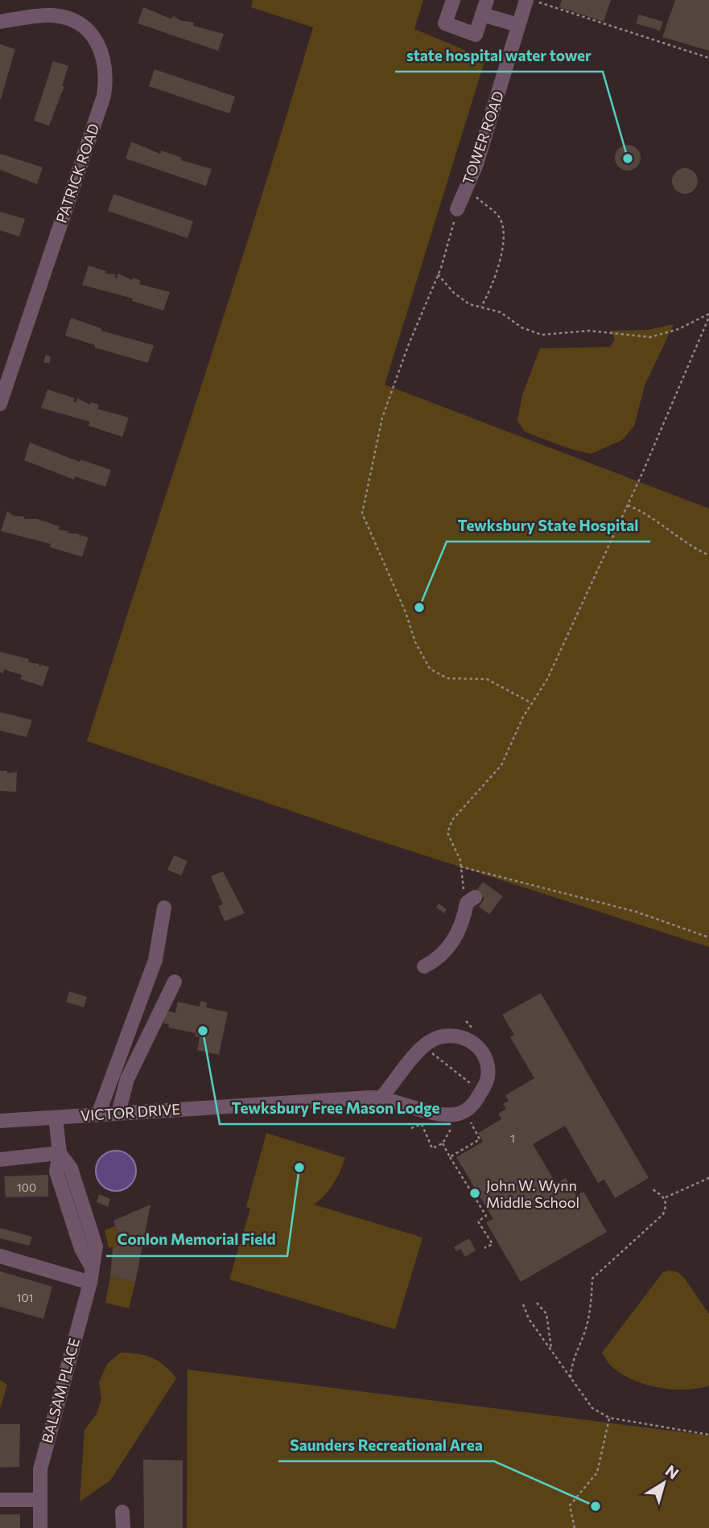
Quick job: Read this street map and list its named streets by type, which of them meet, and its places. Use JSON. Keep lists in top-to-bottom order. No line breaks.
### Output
{"streets":{"street":["TOWER ROAD","PATRICK ROAD","VICTOR DRIVE","BALSAM PLACE"]},"crossings":[["VICTOR DRIVE","BALSAM PLACE"]],"places":["state hospital water tower","Tewksbury State Hospital","Tewksbury Free Mason Lodge","Conlon Memorial Field","John W. Wynn Middle School","Saunders Recreational Area"],"house_numbers":["1","100","101"],"north":"top right"}
